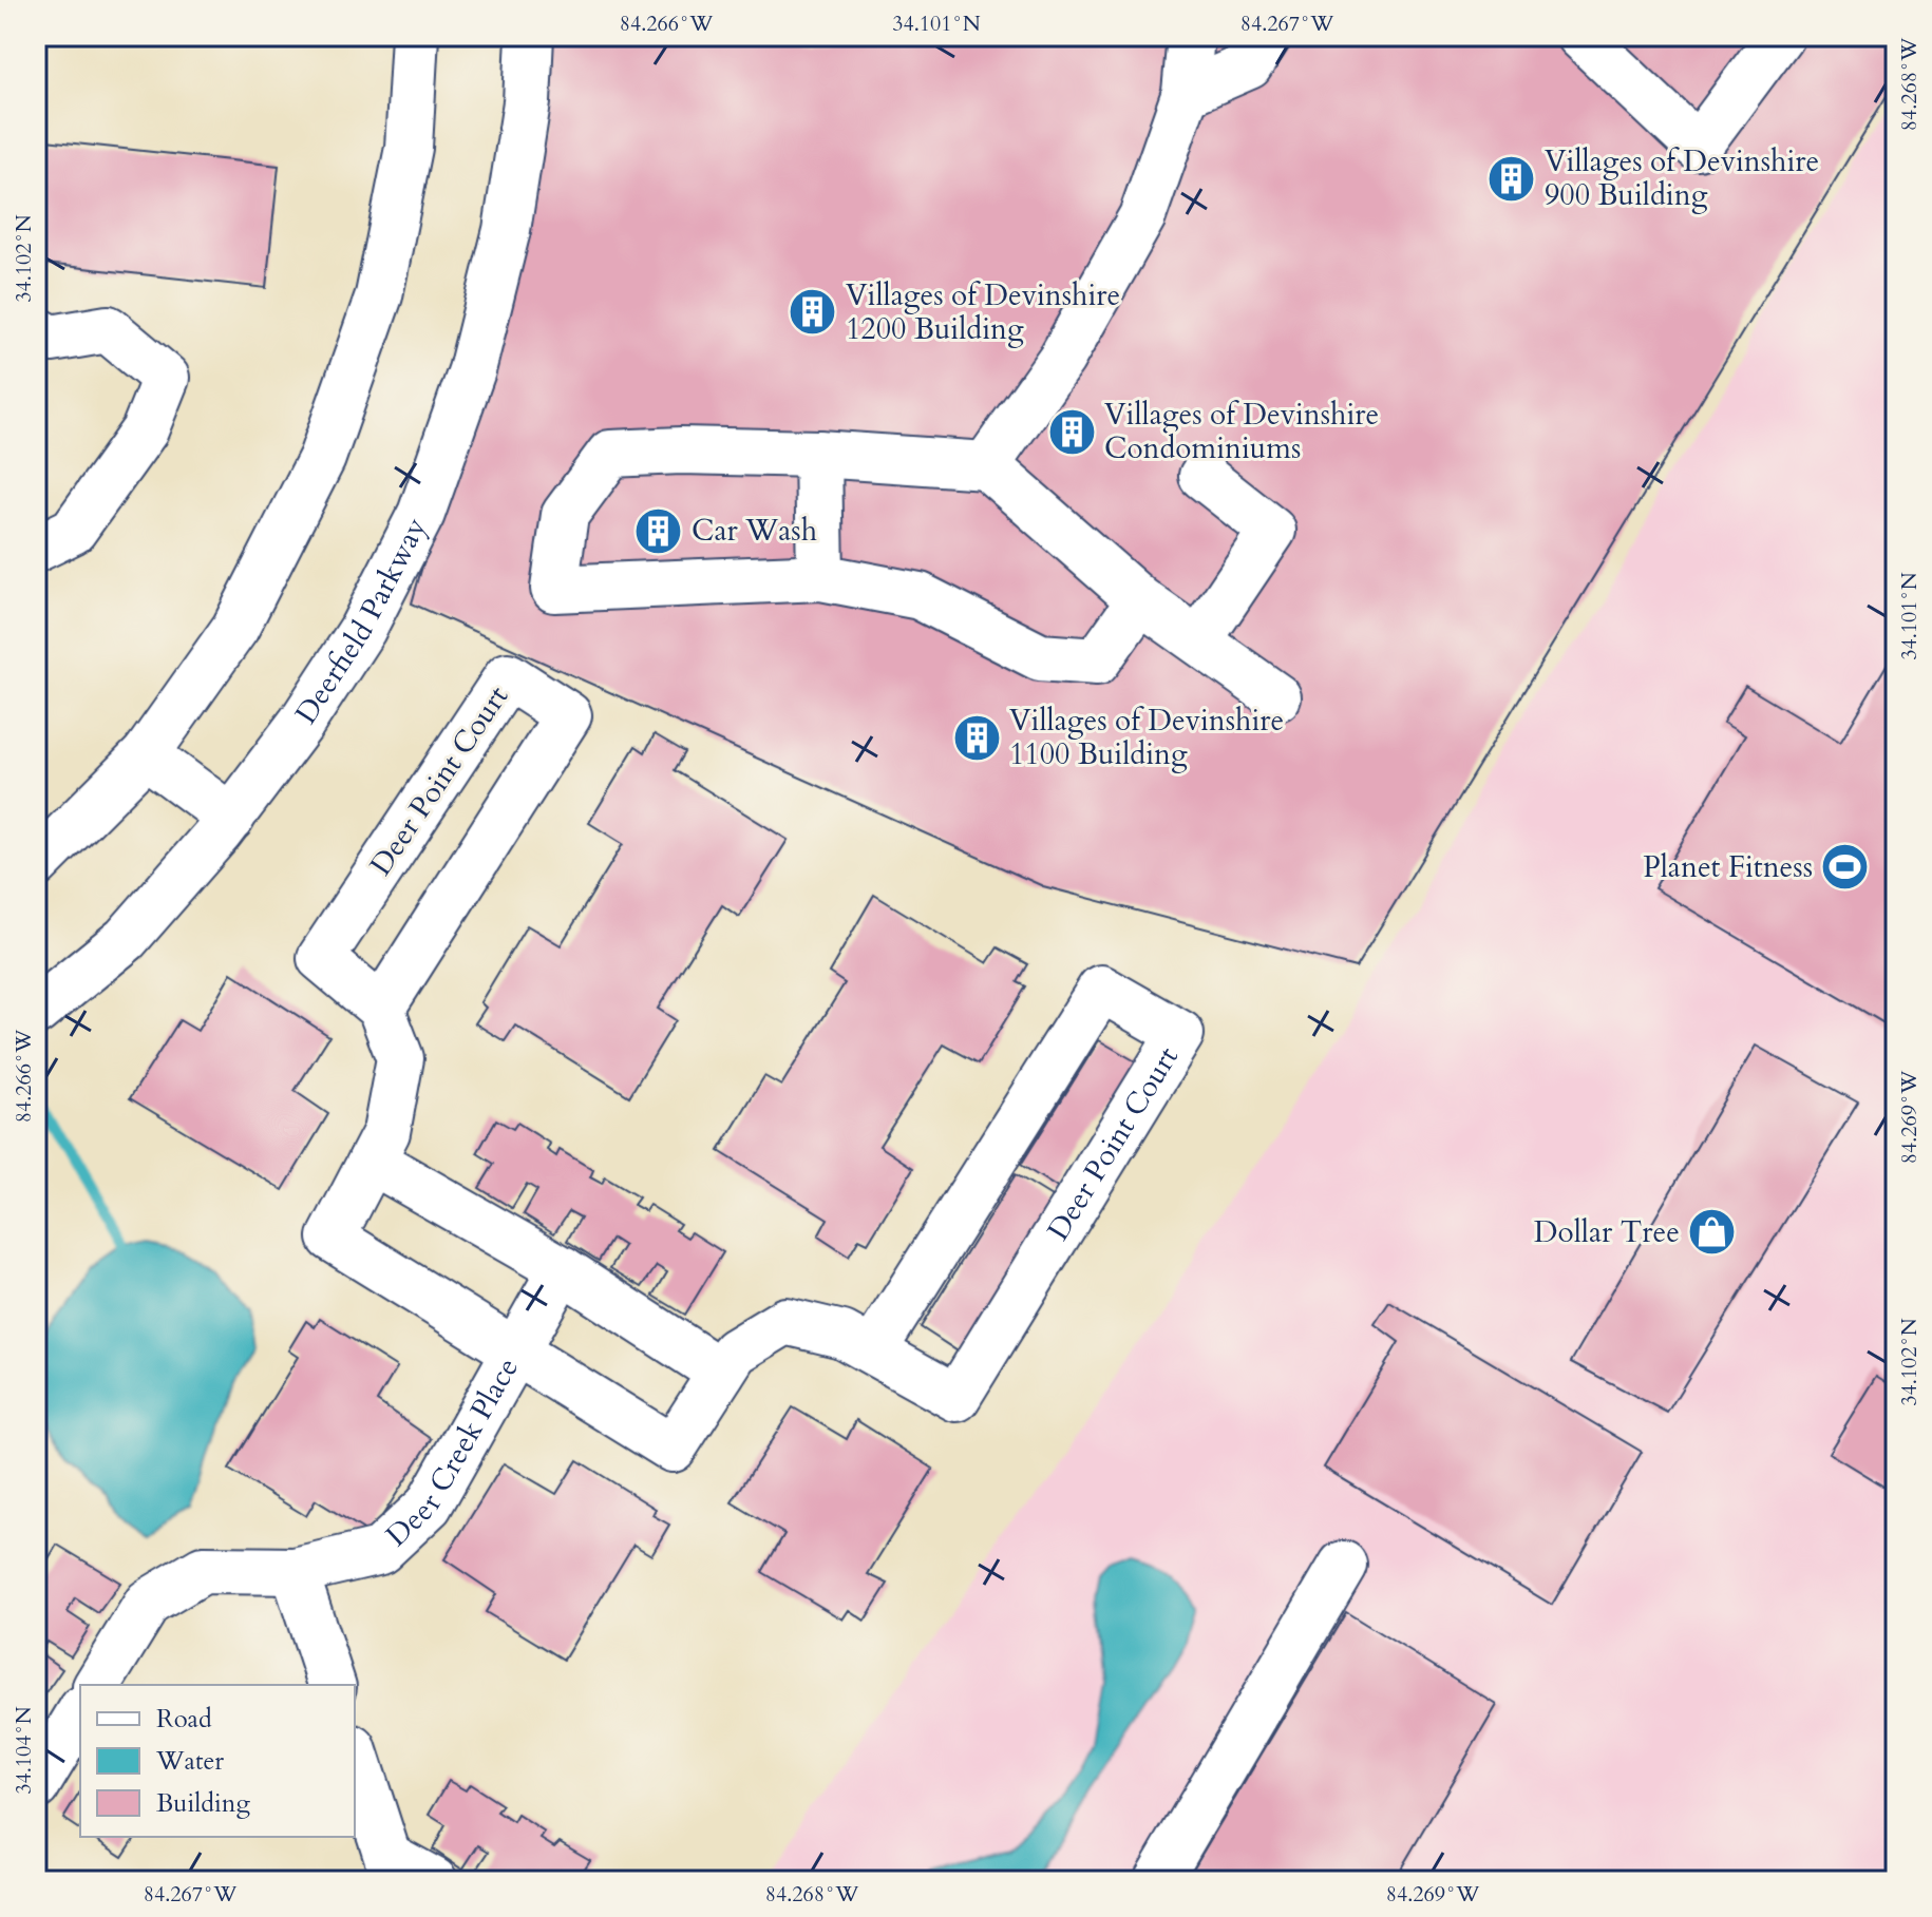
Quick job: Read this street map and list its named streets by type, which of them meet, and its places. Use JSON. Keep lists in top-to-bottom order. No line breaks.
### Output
{"streets":{"street":["Deerfield Parkway","Deer Point Court","Deer Creek Place"]},"crossings":[["Deer Point Court","Deer Creek Place"]],"places":{"building":["Villages of Devinshire 900 Building","Villages of Devinshire 1200 Building","Villages of Devinshire Condominiums","Car Wash","Villages of Devinshire 1100 Building"],"sports":["Planet Fitness"],"shop":["Dollar Tree"]},"legend":["Road","Water","Building"],"coordinates":["84.266°W","34.101°N","84.267°W","84.268°W","34.102°N","84.269°W","34.104°N"]}
